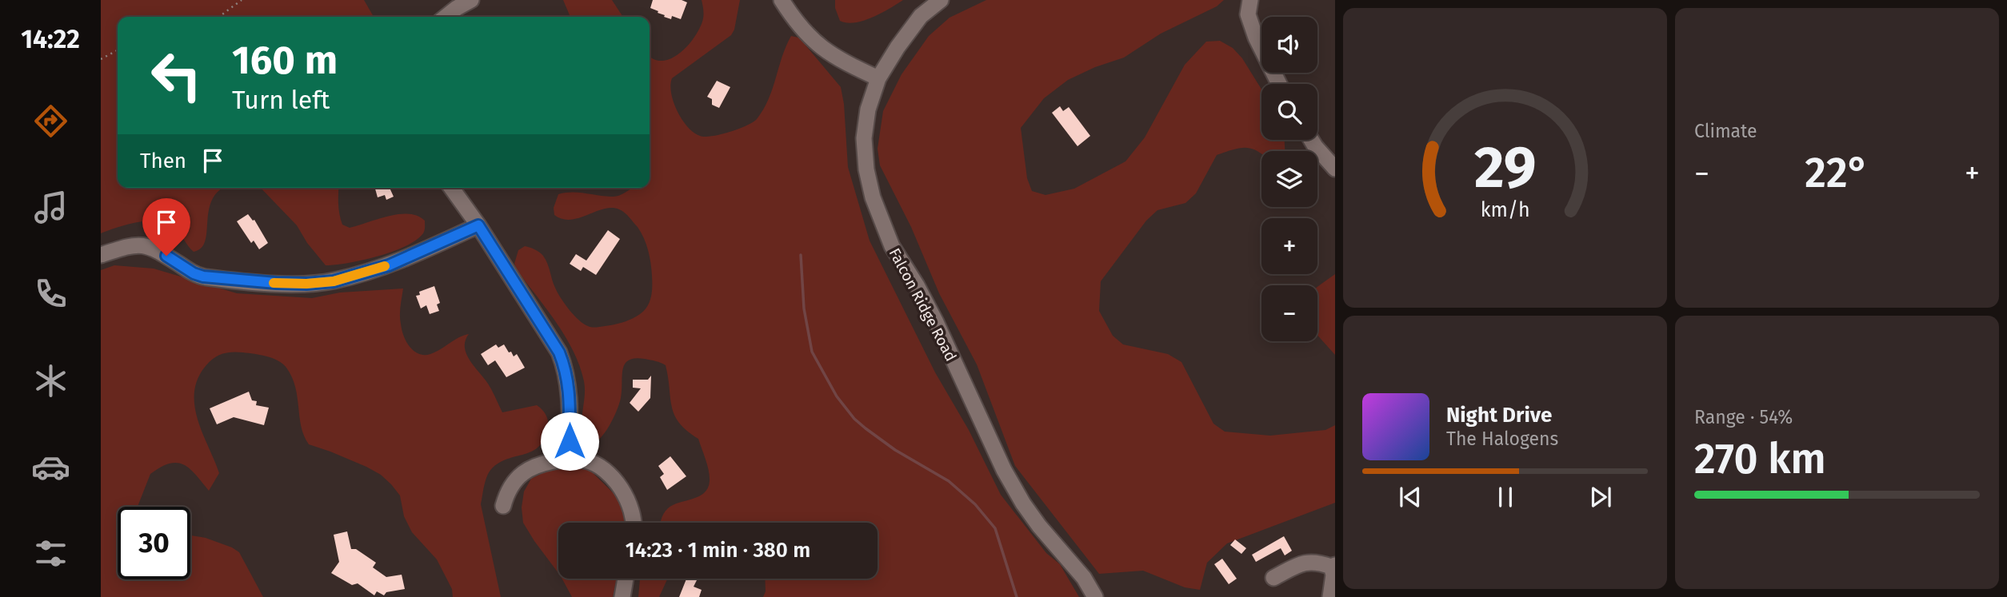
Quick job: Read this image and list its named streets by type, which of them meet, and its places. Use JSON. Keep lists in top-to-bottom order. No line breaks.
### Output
{"streets":{"street":["Falcon Ridge Road"]},"page":{"tabs":"14:22","tile":["Climate",["Range · 54%","270 km"]],"map_buttons":["+","−"],"turn":["160 m","Turn left"],"then":"Then","heat":["−","22°","+"],"song":["Night Drive","The Halogens"],"limit":"30","trip":"14:23 · 1 min · 380 m","gauge":["29","km/h"]}}
